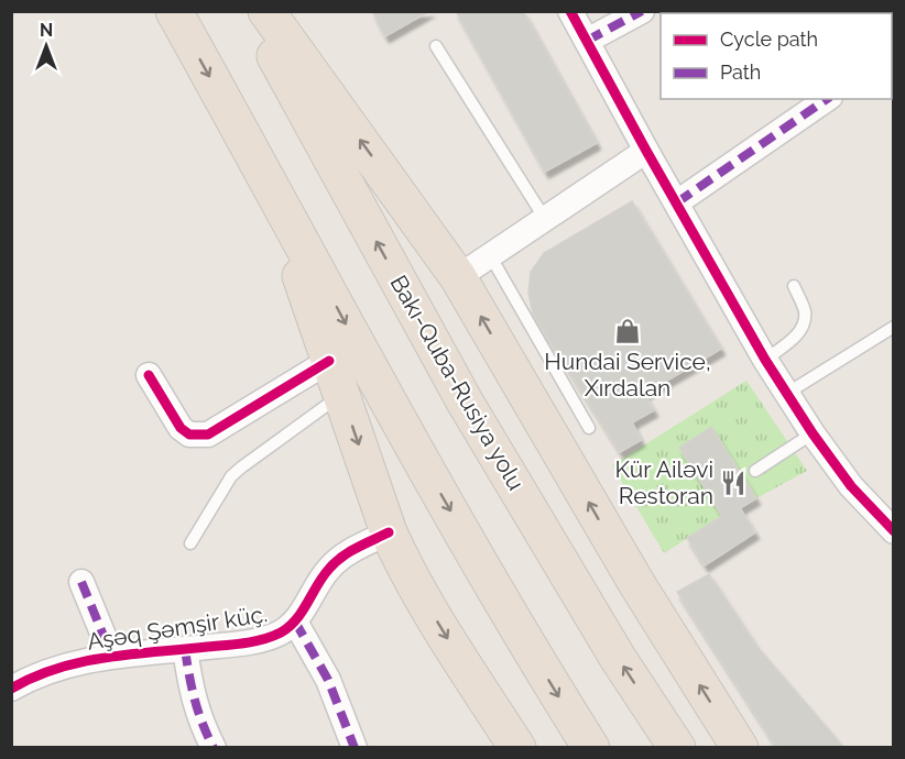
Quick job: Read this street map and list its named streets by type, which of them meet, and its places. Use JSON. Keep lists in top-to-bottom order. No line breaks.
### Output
{"streets":{"highway":["Bakı-Quba-Rusiya yolu"],"street":["Aşəq Şəmşir küç."]},"places":{"shop":["Hundai Service, Xırdalan"],"restaurant":["Kür Ailəvi Restoran"]},"legend":["Cycle path","Path"],"north":"top"}
